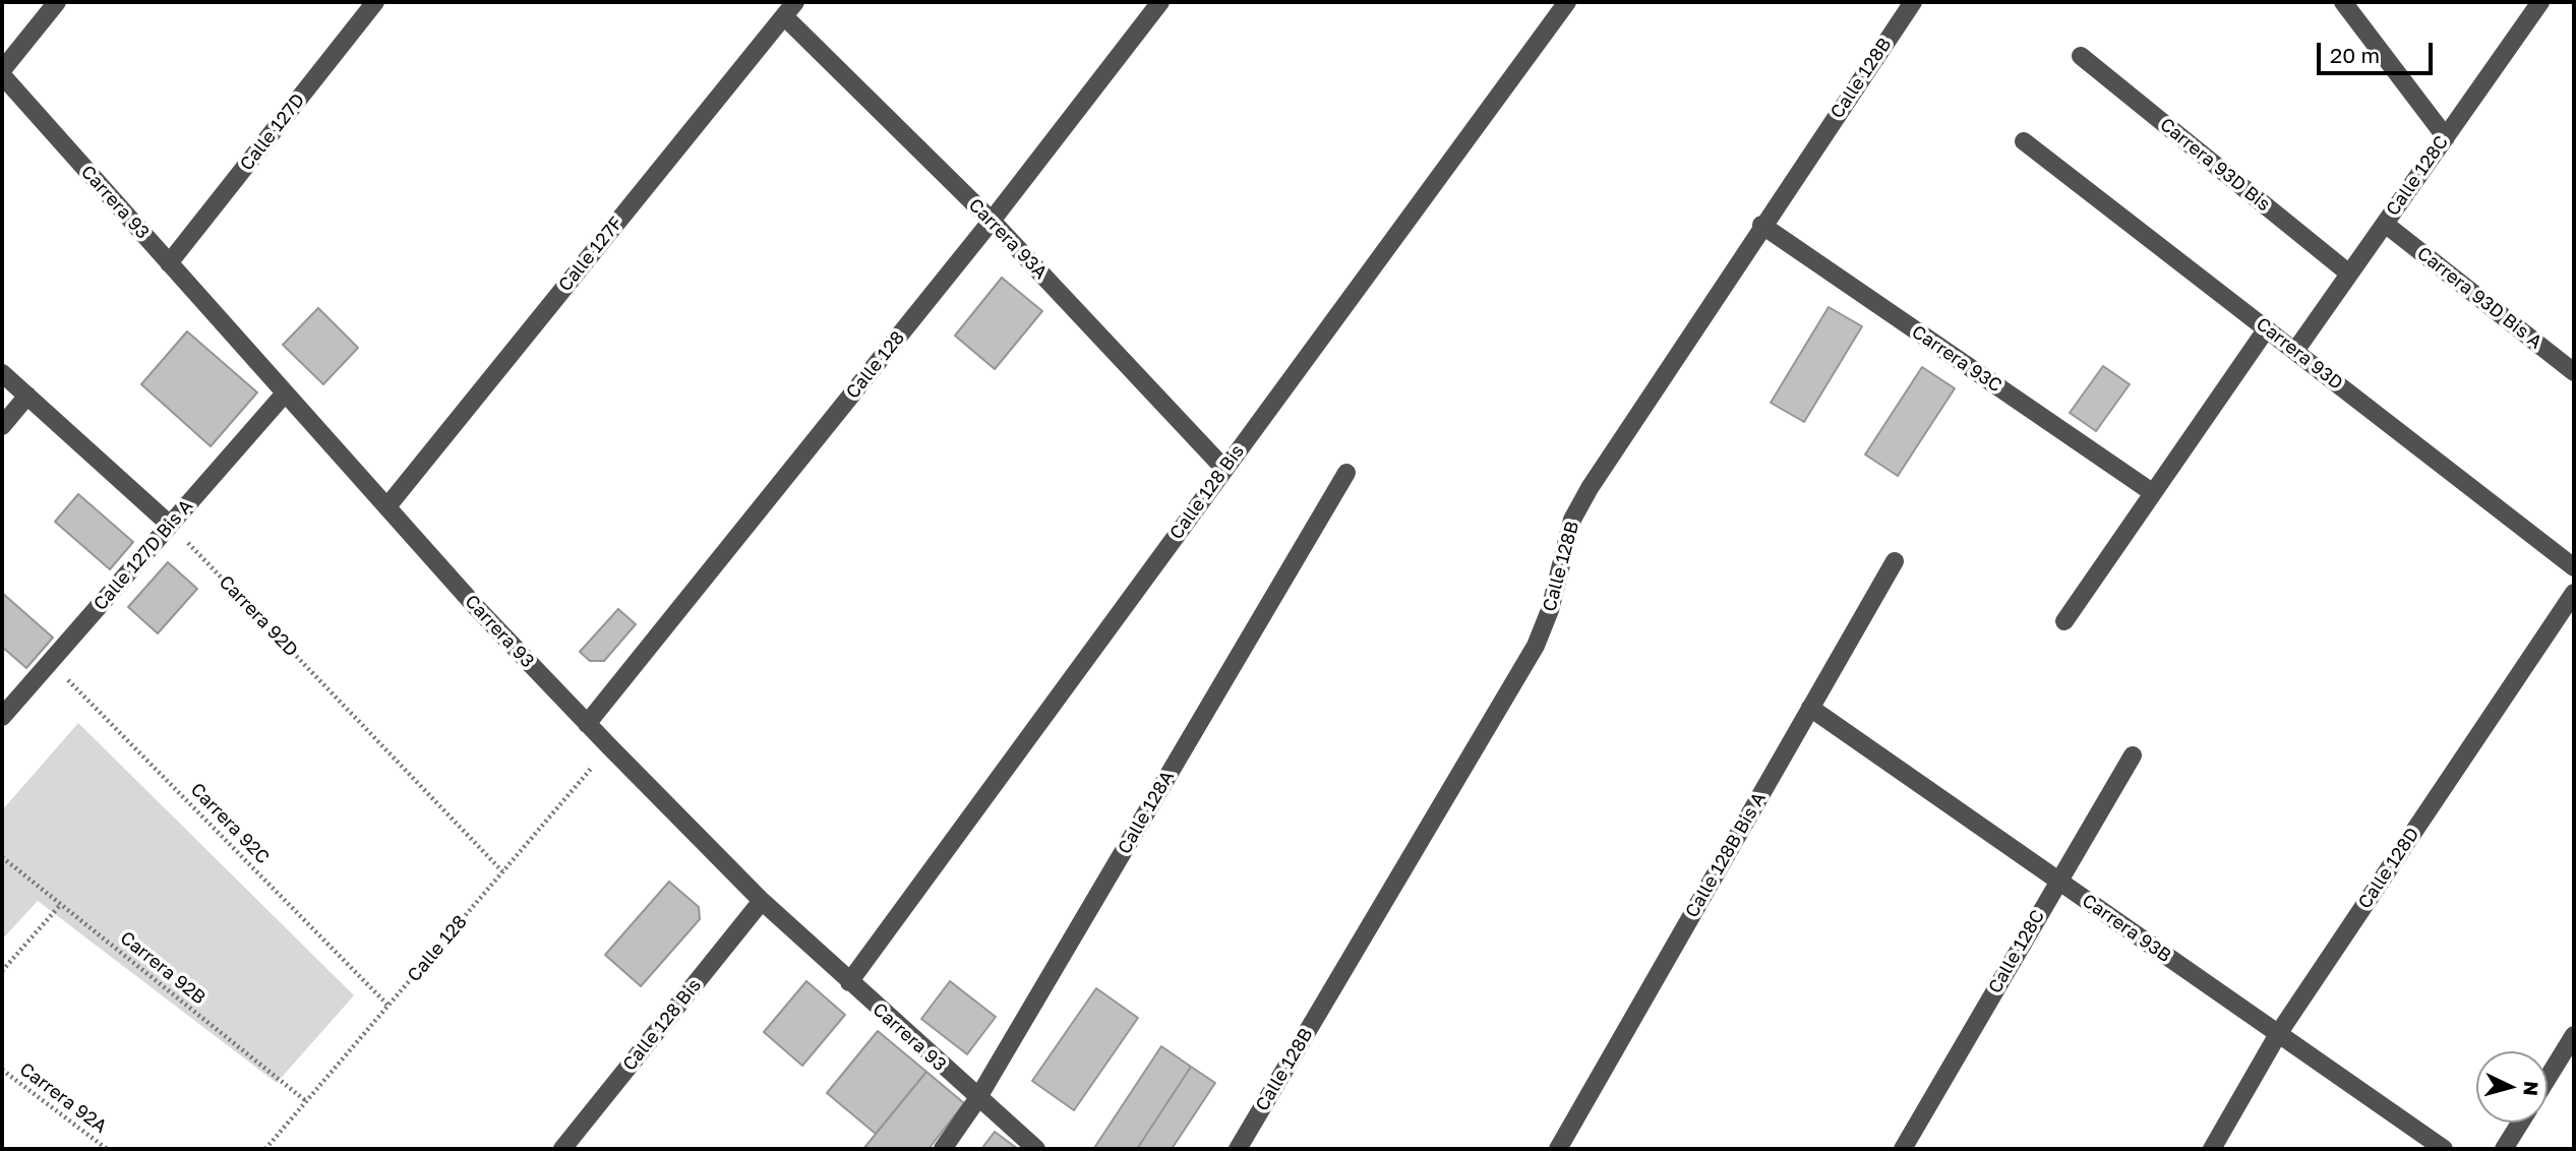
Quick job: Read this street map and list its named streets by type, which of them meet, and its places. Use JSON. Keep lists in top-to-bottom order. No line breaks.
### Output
{"streets":{"street":["Calle 128B","Calle 127D","Carrera 93D Bis","Calle 128C","Carrera 93","Carrera 93A","Calle 127F","Carrera 93D Bis A","Carrera 93D","Carrera 93C","Calle 128","Calle 128 Bis","Calle 127D Bis A","Calle 128A","Calle 128B Bis A","Calle 128D","Carrera 93B"],"path":["Carrera 92D","Carrera 92C","Carrera 92B","Carrera 92A"]},"crossings":[["Calle 128B","Carrera 93C"],["Calle 127D","Carrera 93"],["Carrera 93D Bis","Calle 128C"],["Calle 128C","Carrera 93D Bis A"],["Calle 128C","Carrera 93D"],["Calle 128C","Carrera 93B"],["Carrera 93","Calle 127F"],["Carrera 93","Calle 128"],["Carrera 93","Calle 128 Bis"],["Carrera 93","Calle 127D Bis A"],["Carrera 93","Calle 128A"],["Carrera 93A","Calle 127F"],["Carrera 93A","Calle 128"],["Carrera 93A","Calle 128 Bis"],["Calle 128","Carrera 92D"],["Calle 128","Carrera 92C"],["Calle 128","Carrera 92B"],["Calle 127D Bis A","Carrera 92D"],["Calle 127D Bis A","Carrera 92C"],["Calle 128B Bis A","Carrera 93B"],["Calle 128D","Carrera 93B"]],"scale_bar":"20 m","north":"right"}
